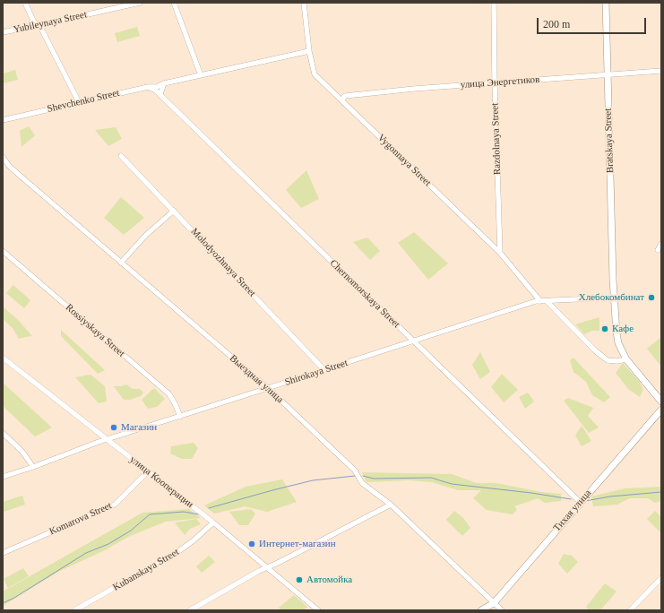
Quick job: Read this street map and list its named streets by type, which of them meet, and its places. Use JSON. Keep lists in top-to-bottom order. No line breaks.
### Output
{"streets":{"main road":["Bratskaya Street","Тихая улица"],"street":["Yubileynaya Street","улица Энергетиков","Shevchenko Street","Razdolnaya Street","Vygonnaya Street","Molodyozhnaya Street","Chernomorskaya Street","Rossiyskaya Street","Shirokaya Street","Выездная улица","улица Кооперации","Komarova Street","Kubanskaya Street"]},"crossings":[["улица Энергетиков","Razdolnaya Street"],["улица Энергетиков","Bratskaya Street"],["улица Энергетиков","Vygonnaya Street"],["Shevchenko Street","Vygonnaya Street"],["Shevchenko Street","Chernomorskaya Street"],["Razdolnaya Street","Vygonnaya Street"],["Bratskaya Street","Shirokaya Street"],["Vygonnaya Street","Shirokaya Street"],["Molodyozhnaya Street","Shirokaya Street"],["Chernomorskaya Street","Shirokaya Street"],["Chernomorskaya Street","Тихая улица"],["Rossiyskaya Street","Shirokaya Street"],["Shirokaya Street","Выездная улица"],["Shirokaya Street","улица Кооперации"],["Выездная улица","Тихая улица"],["улица Кооперации","Komarova Street"],["улица Кооперации","Kubanskaya Street"]],"places":["Хлебокомбинат","Кафе","Магазин","Интернет-магазин","Автомойка"],"scale_bar":"200 m"}
